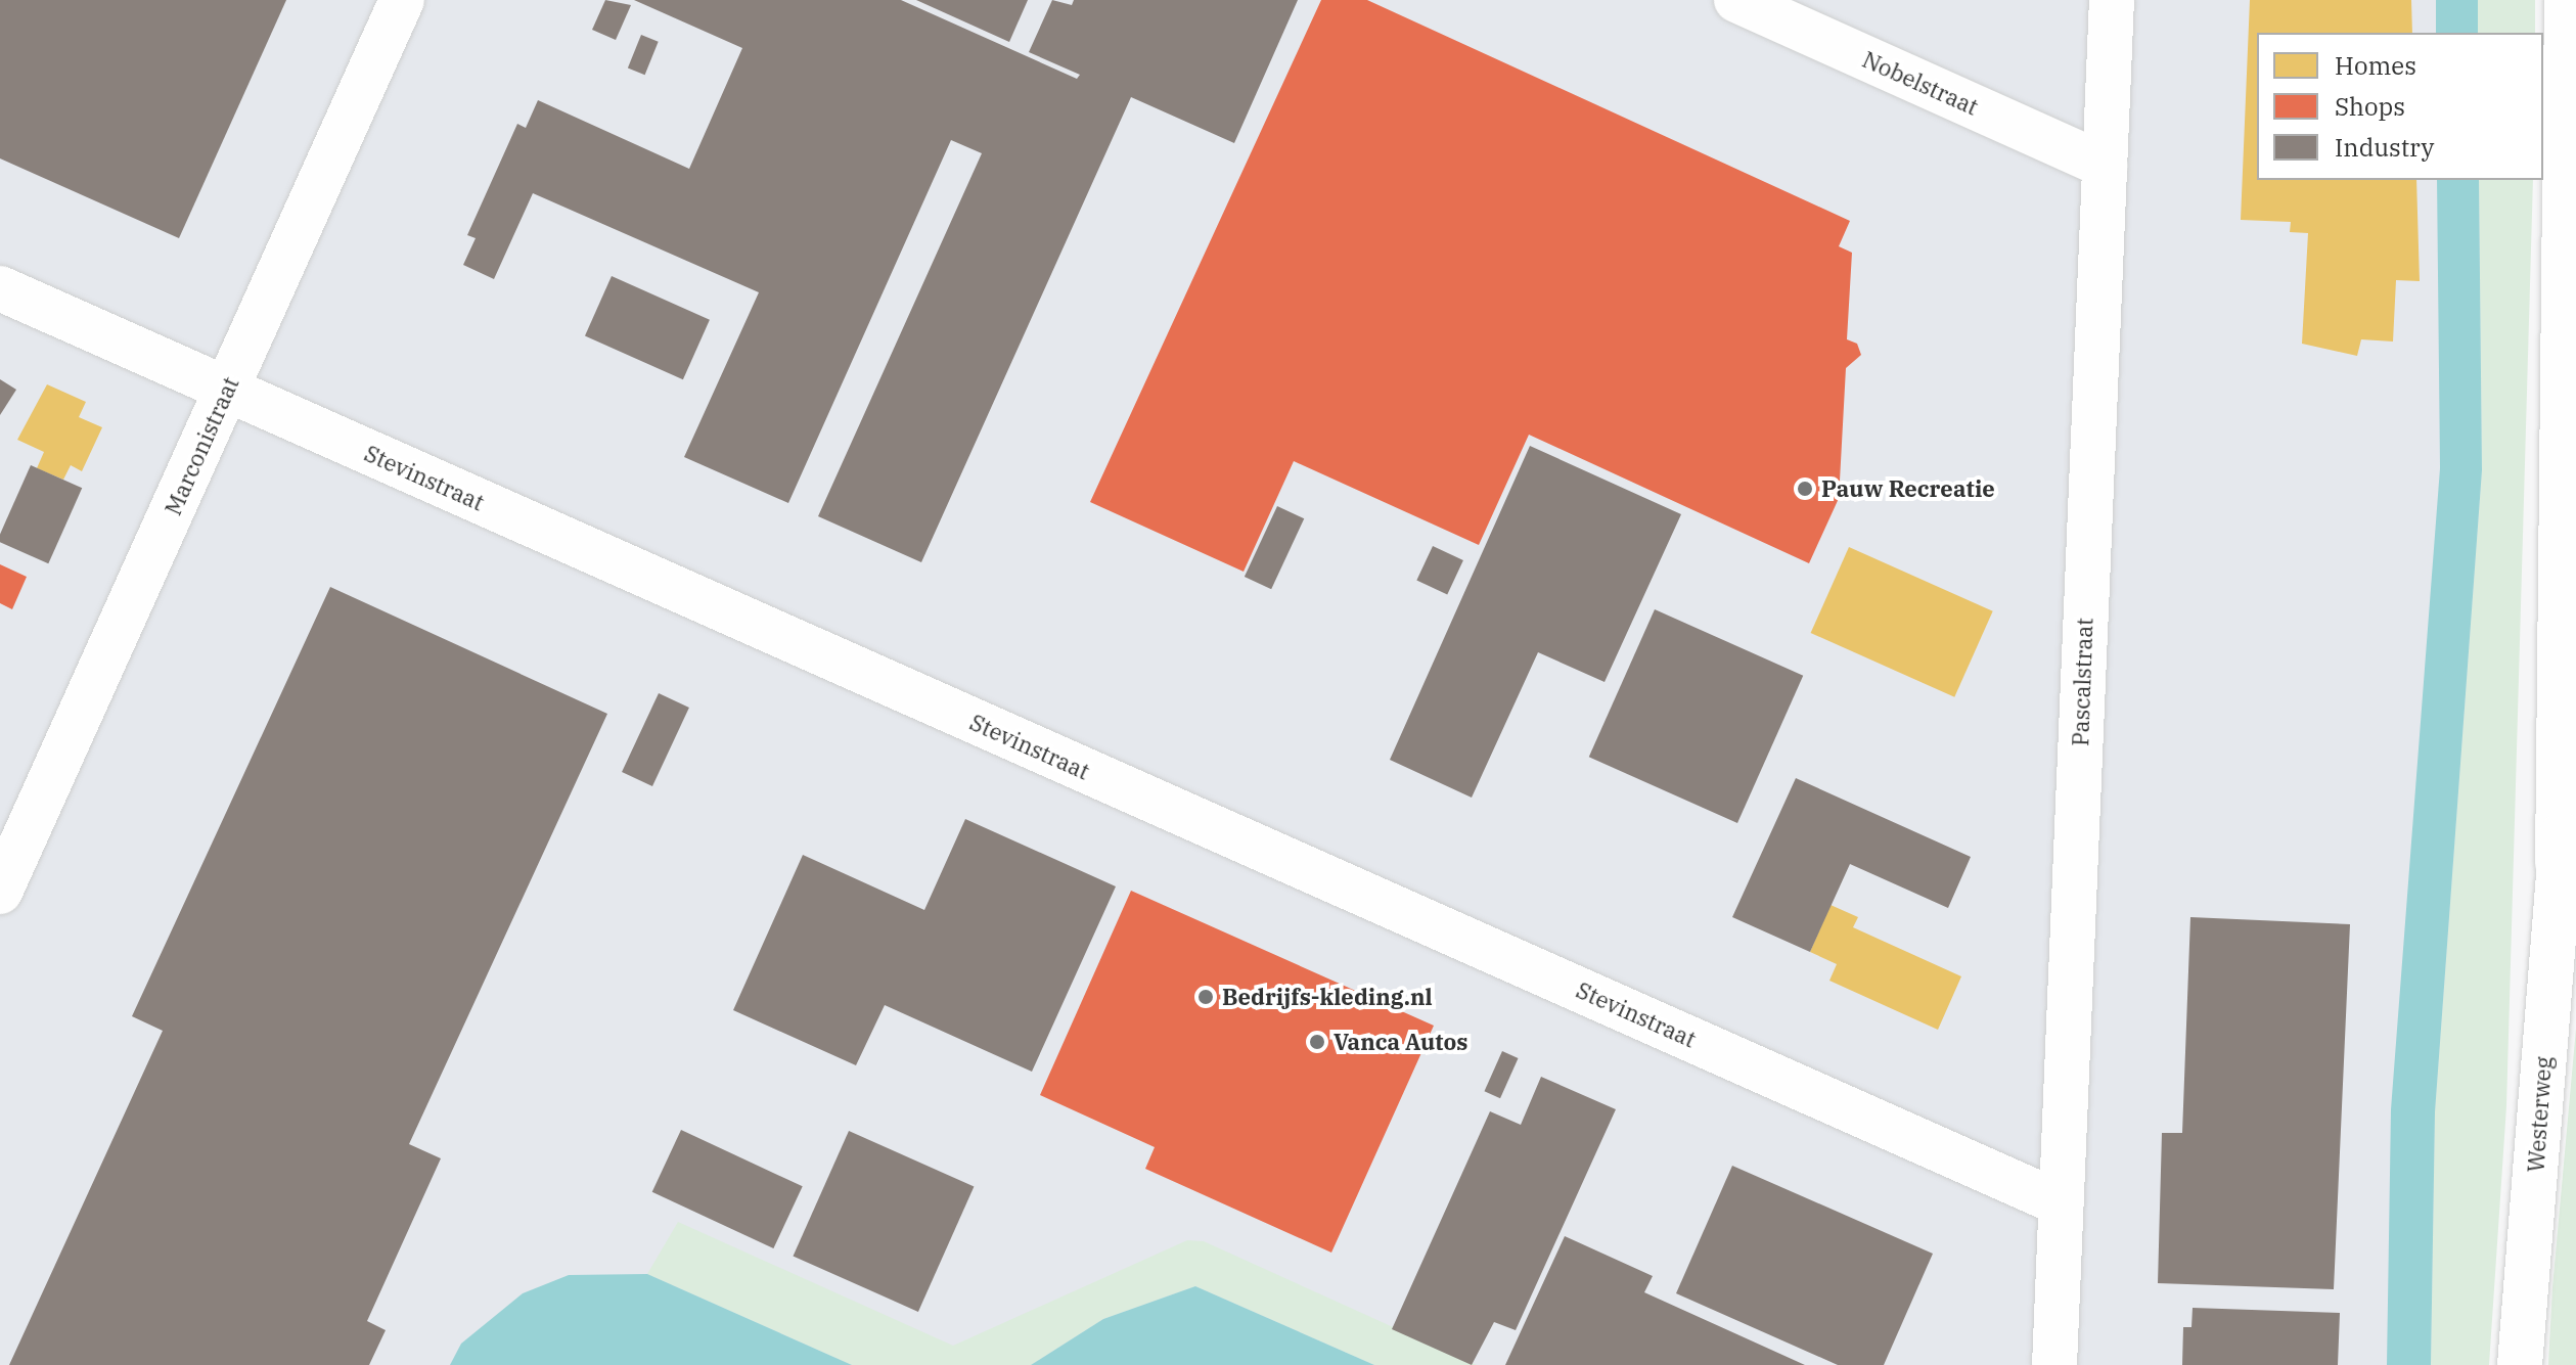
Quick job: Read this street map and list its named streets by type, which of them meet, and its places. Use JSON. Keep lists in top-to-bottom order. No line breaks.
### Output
{"streets":{"street":["Nobelstraat","Marconistraat","Stevinstraat","Pascalstraat","Westerweg"]},"crossings":[["Nobelstraat","Pascalstraat"],["Marconistraat","Stevinstraat"],["Stevinstraat","Pascalstraat"]],"places":["Pauw Recreatie","Bedrijfs-kleding.nl","Vanca Autos"],"legend":["Homes","Shops","Industry"]}
